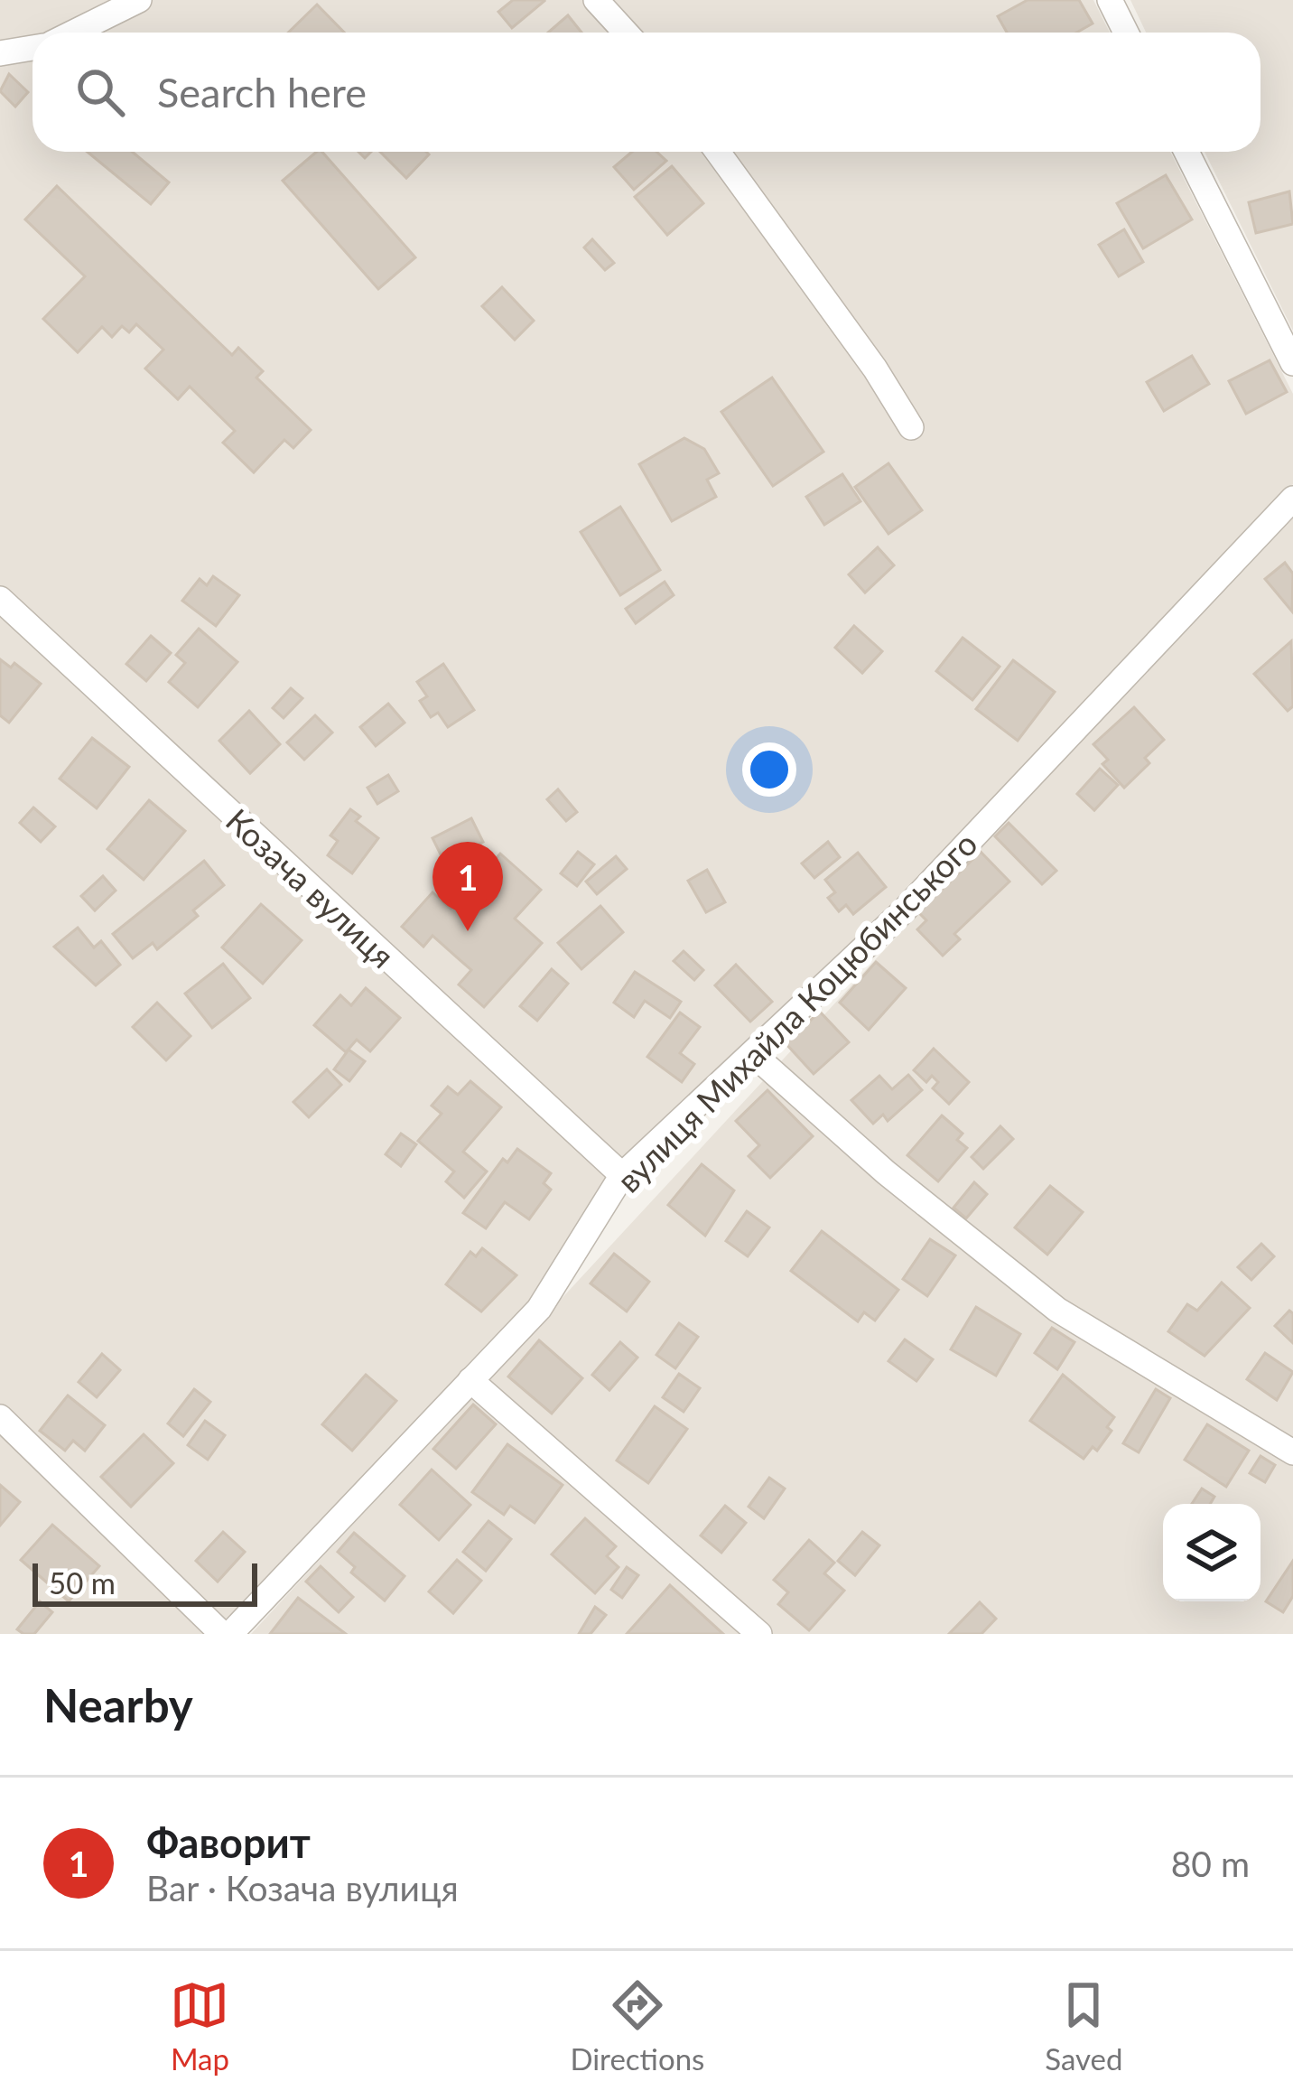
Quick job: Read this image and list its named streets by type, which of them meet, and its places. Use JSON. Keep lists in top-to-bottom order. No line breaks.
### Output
{"streets":{"street":["Козача вулиця","вулиця Михайла Коцюбинського"]},"crossings":[["Козача вулиця","вулиця Михайла Коцюбинського"]],"scale_bar":"50 m","page":{"search":"Search here","pins":"1","scale":"50 m","heading":"Nearby","list":[{"mark":"1","name":"Фаворит","note":"Bar · Козача вулиця","value":"80 m"}],"nav":["Map","Directions","Saved"]}}
